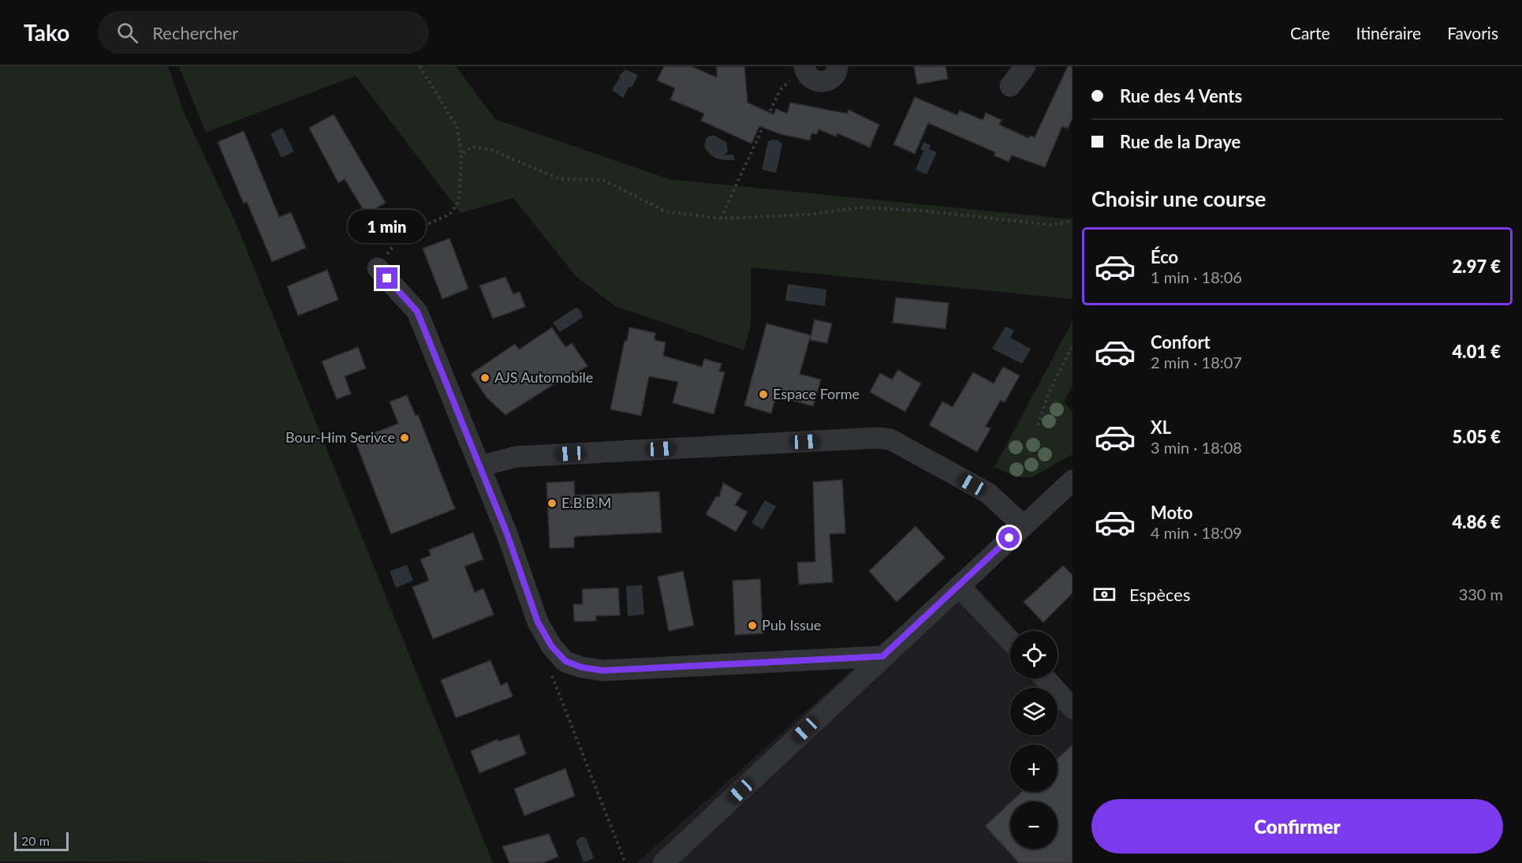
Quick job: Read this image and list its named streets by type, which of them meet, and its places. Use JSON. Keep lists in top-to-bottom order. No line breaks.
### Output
{"places":["AJS Automobile","Espace Forme","Bour-Him Serivce","E.B.B.M","Pub Issue"],"scale_bar":"20 m","page":{"header":"Tako","search":"Rechercher","nav":["Carte","Itinéraire","Favoris"],"banner":["Rue des 4 Vents","Rue de la Draye"],"heading":"Choisir une course","bubble":"1 min","list":[{"name":"Éco","note":"1 min · 18:06","value":"2.97 €"},{"name":"Confort","note":"2 min · 18:07","value":"4.01 €"},{"name":"XL","note":"3 min · 18:08","value":"5.05 €"},{"name":"Moto","note":"4 min · 18:09","value":"4.86 €"}],"pay":["Espèces","330 m"],"map_buttons":["+","−"],"buttons":"Confirmer","scale":"20 m"}}
